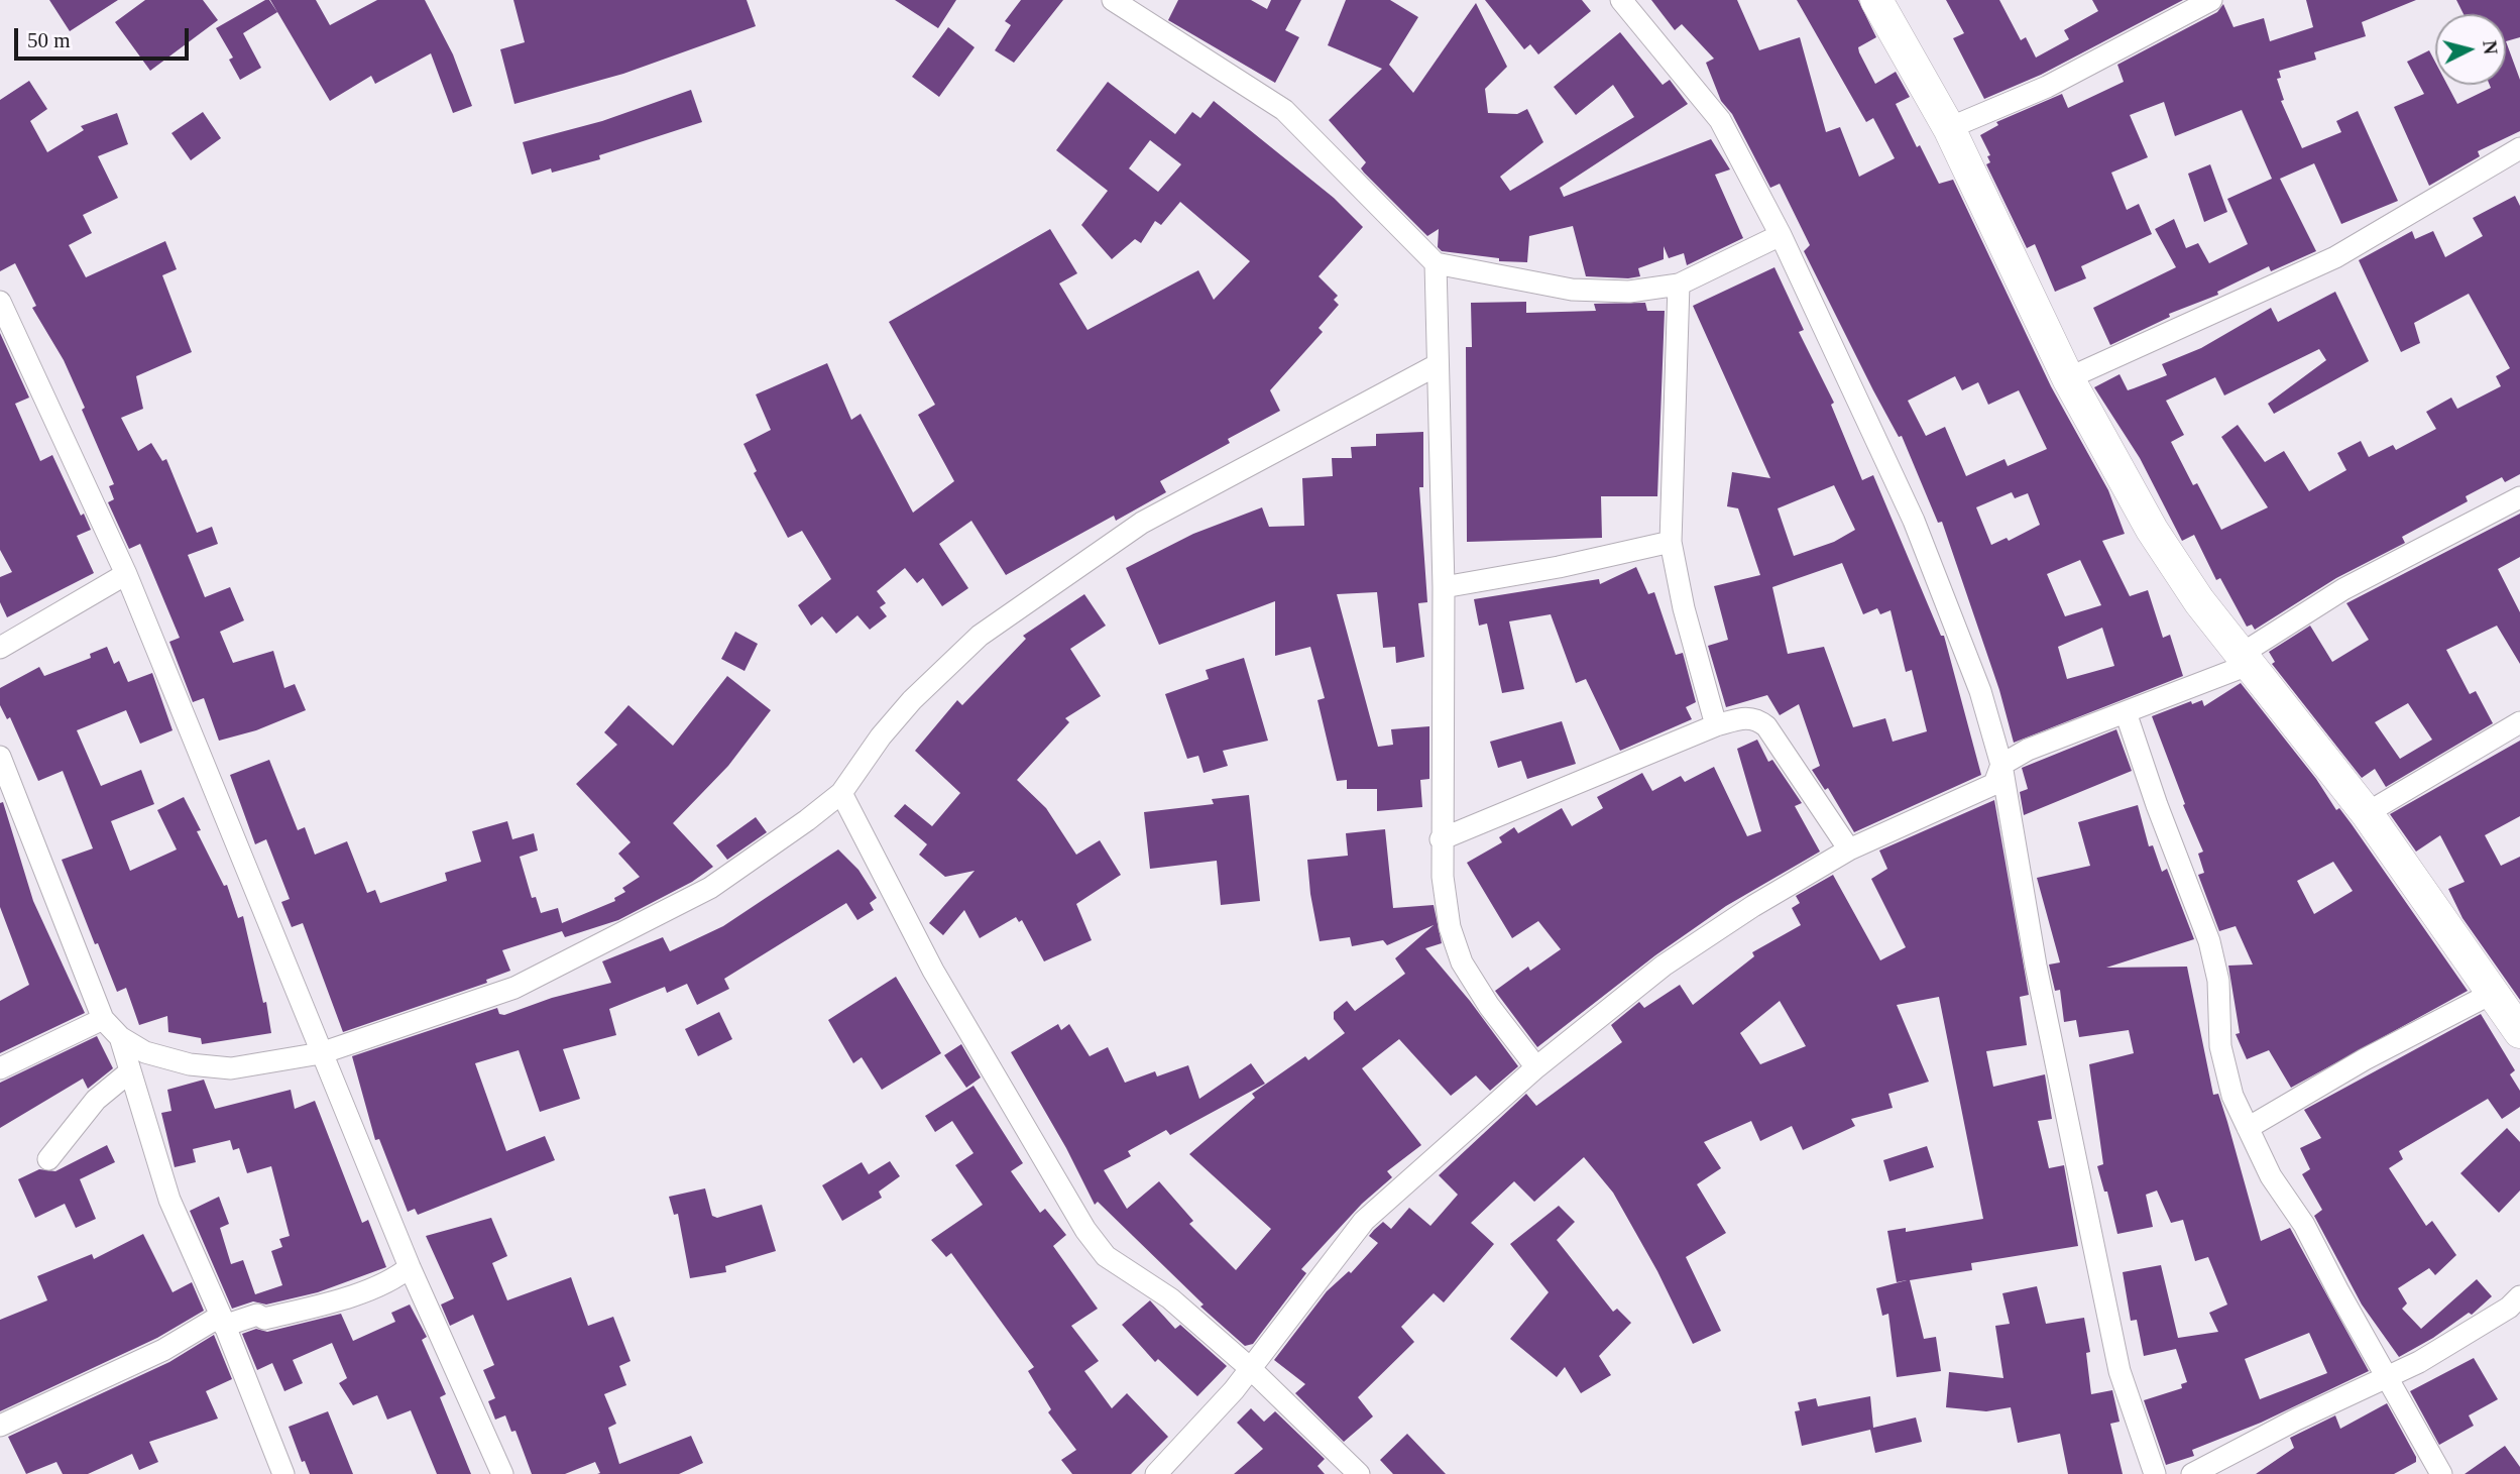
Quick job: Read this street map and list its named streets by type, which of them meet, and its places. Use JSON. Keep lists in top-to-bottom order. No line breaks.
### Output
{"scale_bar":"50 m","north":"right"}
